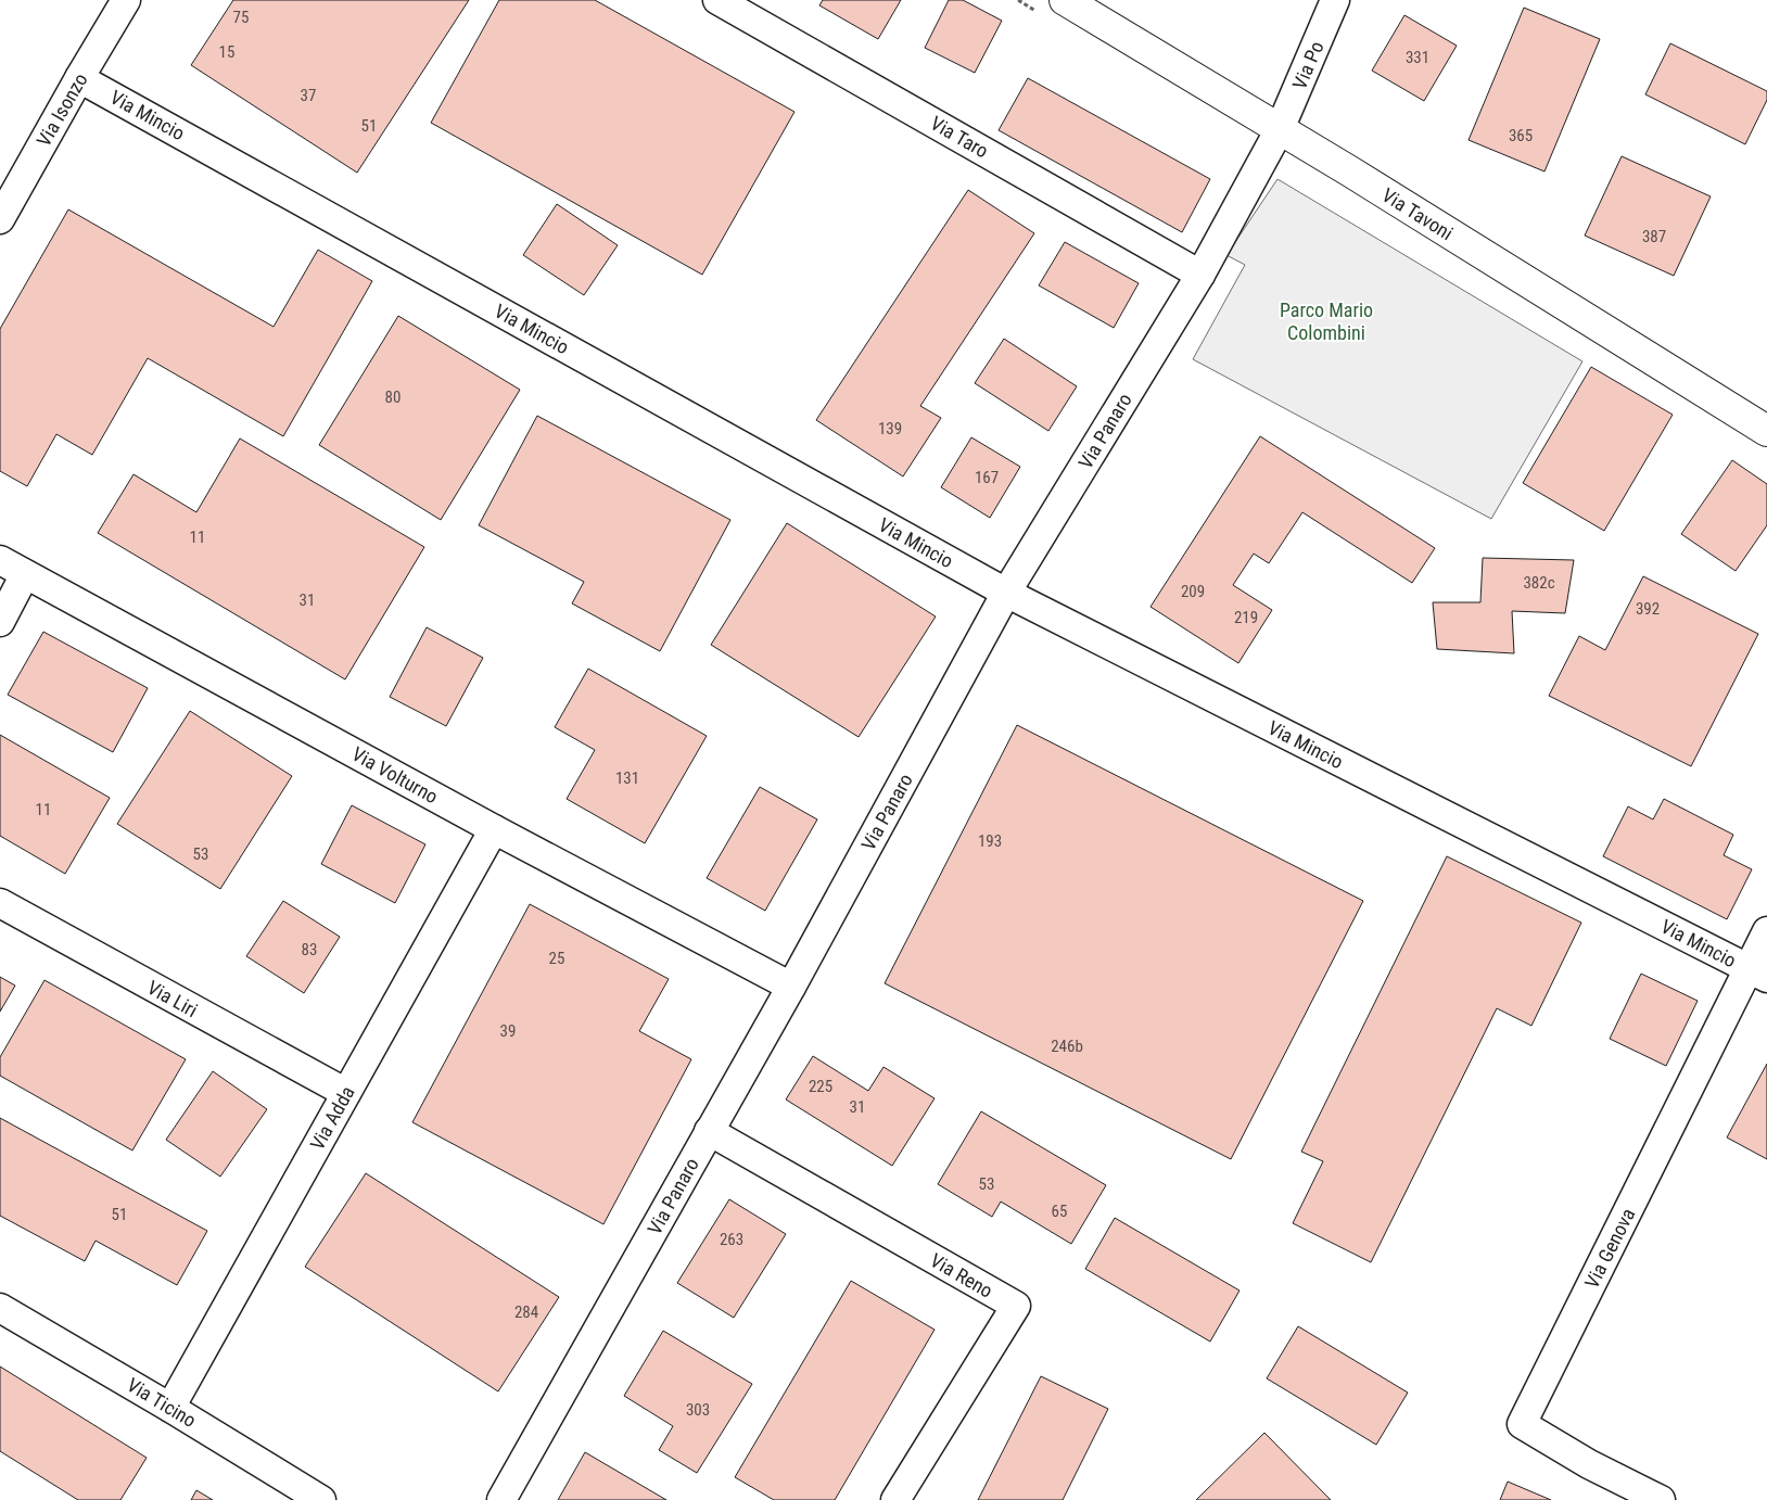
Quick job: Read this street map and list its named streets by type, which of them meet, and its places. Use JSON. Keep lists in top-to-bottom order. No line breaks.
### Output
{"streets":{"main road":["Via Tavoni"],"street":["Via Po","Via Isonzo","Via Mincio","Via Taro","Via Panaro","Via Volturno","Via Liri","Via Adda","Via Genova","Via Reno","Via Ticino"]},"crossings":[["Via Po","Via Tavoni"],["Via Po","Via Panaro"],["Via Isonzo","Via Mincio"],["Via Mincio","Via Panaro"],["Via Mincio","Via Genova"],["Via Taro","Via Panaro"],["Via Tavoni","Via Panaro"],["Via Panaro","Via Volturno"],["Via Panaro","Via Reno"],["Via Volturno","Via Adda"],["Via Liri","Via Adda"],["Via Adda","Via Ticino"]],"parks":["Parco Mario Colombini"],"house_numbers":["75","15","331","37","51","365","387","80","139","167","11","382c","209","31","392","219","131","11","193","53","83","25","39","246b","225","31","53","65","51","263","284","303"]}
